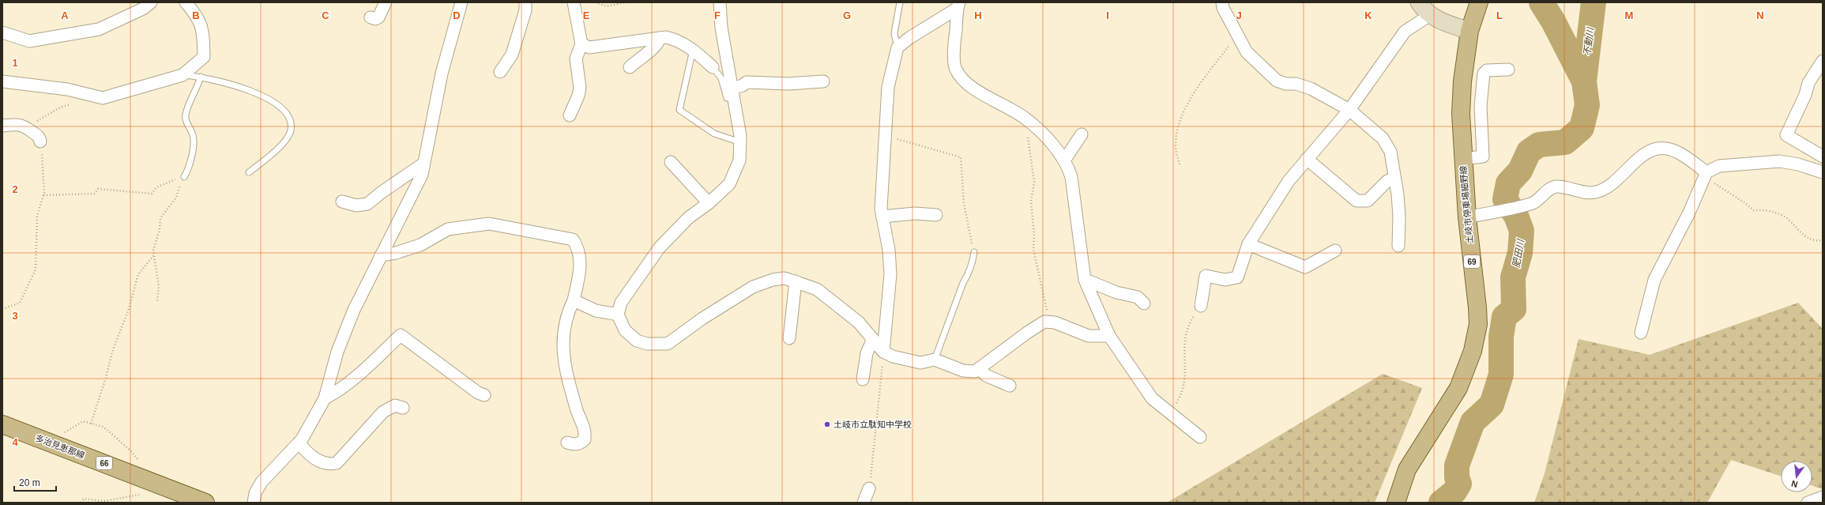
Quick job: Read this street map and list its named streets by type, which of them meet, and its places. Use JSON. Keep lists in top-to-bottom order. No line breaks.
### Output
{"streets":{"main road":["土岐市停車場細野線","69","多治見恵那線","66"]},"water":["不動川","肥田川"],"places":["土岐市立駄知中学校"],"scale_bar":"20 m","north":"bottom","grid":{"columns":["A","B","C","D","E","F","G","H","I","J","K","L","M","N"],"rows":["1","2","3","4"]}}
